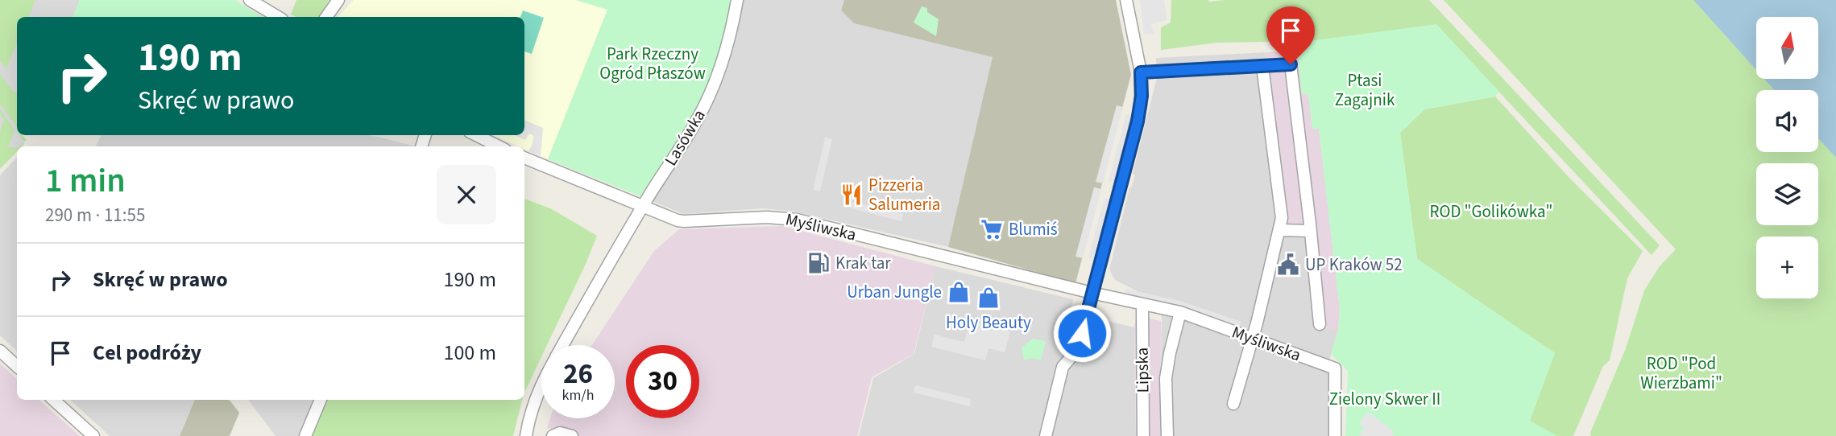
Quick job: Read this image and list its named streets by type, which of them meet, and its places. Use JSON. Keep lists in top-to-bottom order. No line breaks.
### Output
{"streets":{"street":["Lasówka","Myśliwska","Lipska"]},"crossings":[["Lasówka","Myśliwska"],["Myśliwska","Lipska"]],"parks":["Park Rzeczny Ogród Płaszów","Ptasi Zagajnik","ROD \"Golikówka\"","ROD \"Pod Wierzbami\"","Zielony Skwer II"],"places":{"restaurant":["Pizzeria Salumeria"],"supermarket":["Blumiś"],"fuel station":["Krak tar"],"public building":["UP Kraków 52"],"shop":["Urban Jungle","Holy Beauty"]},"north":"top","page":{"map_buttons":"+","turn":["190 m","Skręć w prawo"],"heading":["1 min","290 m · 11:55"],"list":[{"name":"Skręć w prawo","value":"190 m"},{"name":"Cel podróży","value":"100 m"}],"speed":"26 km/h","limit":"30"}}
